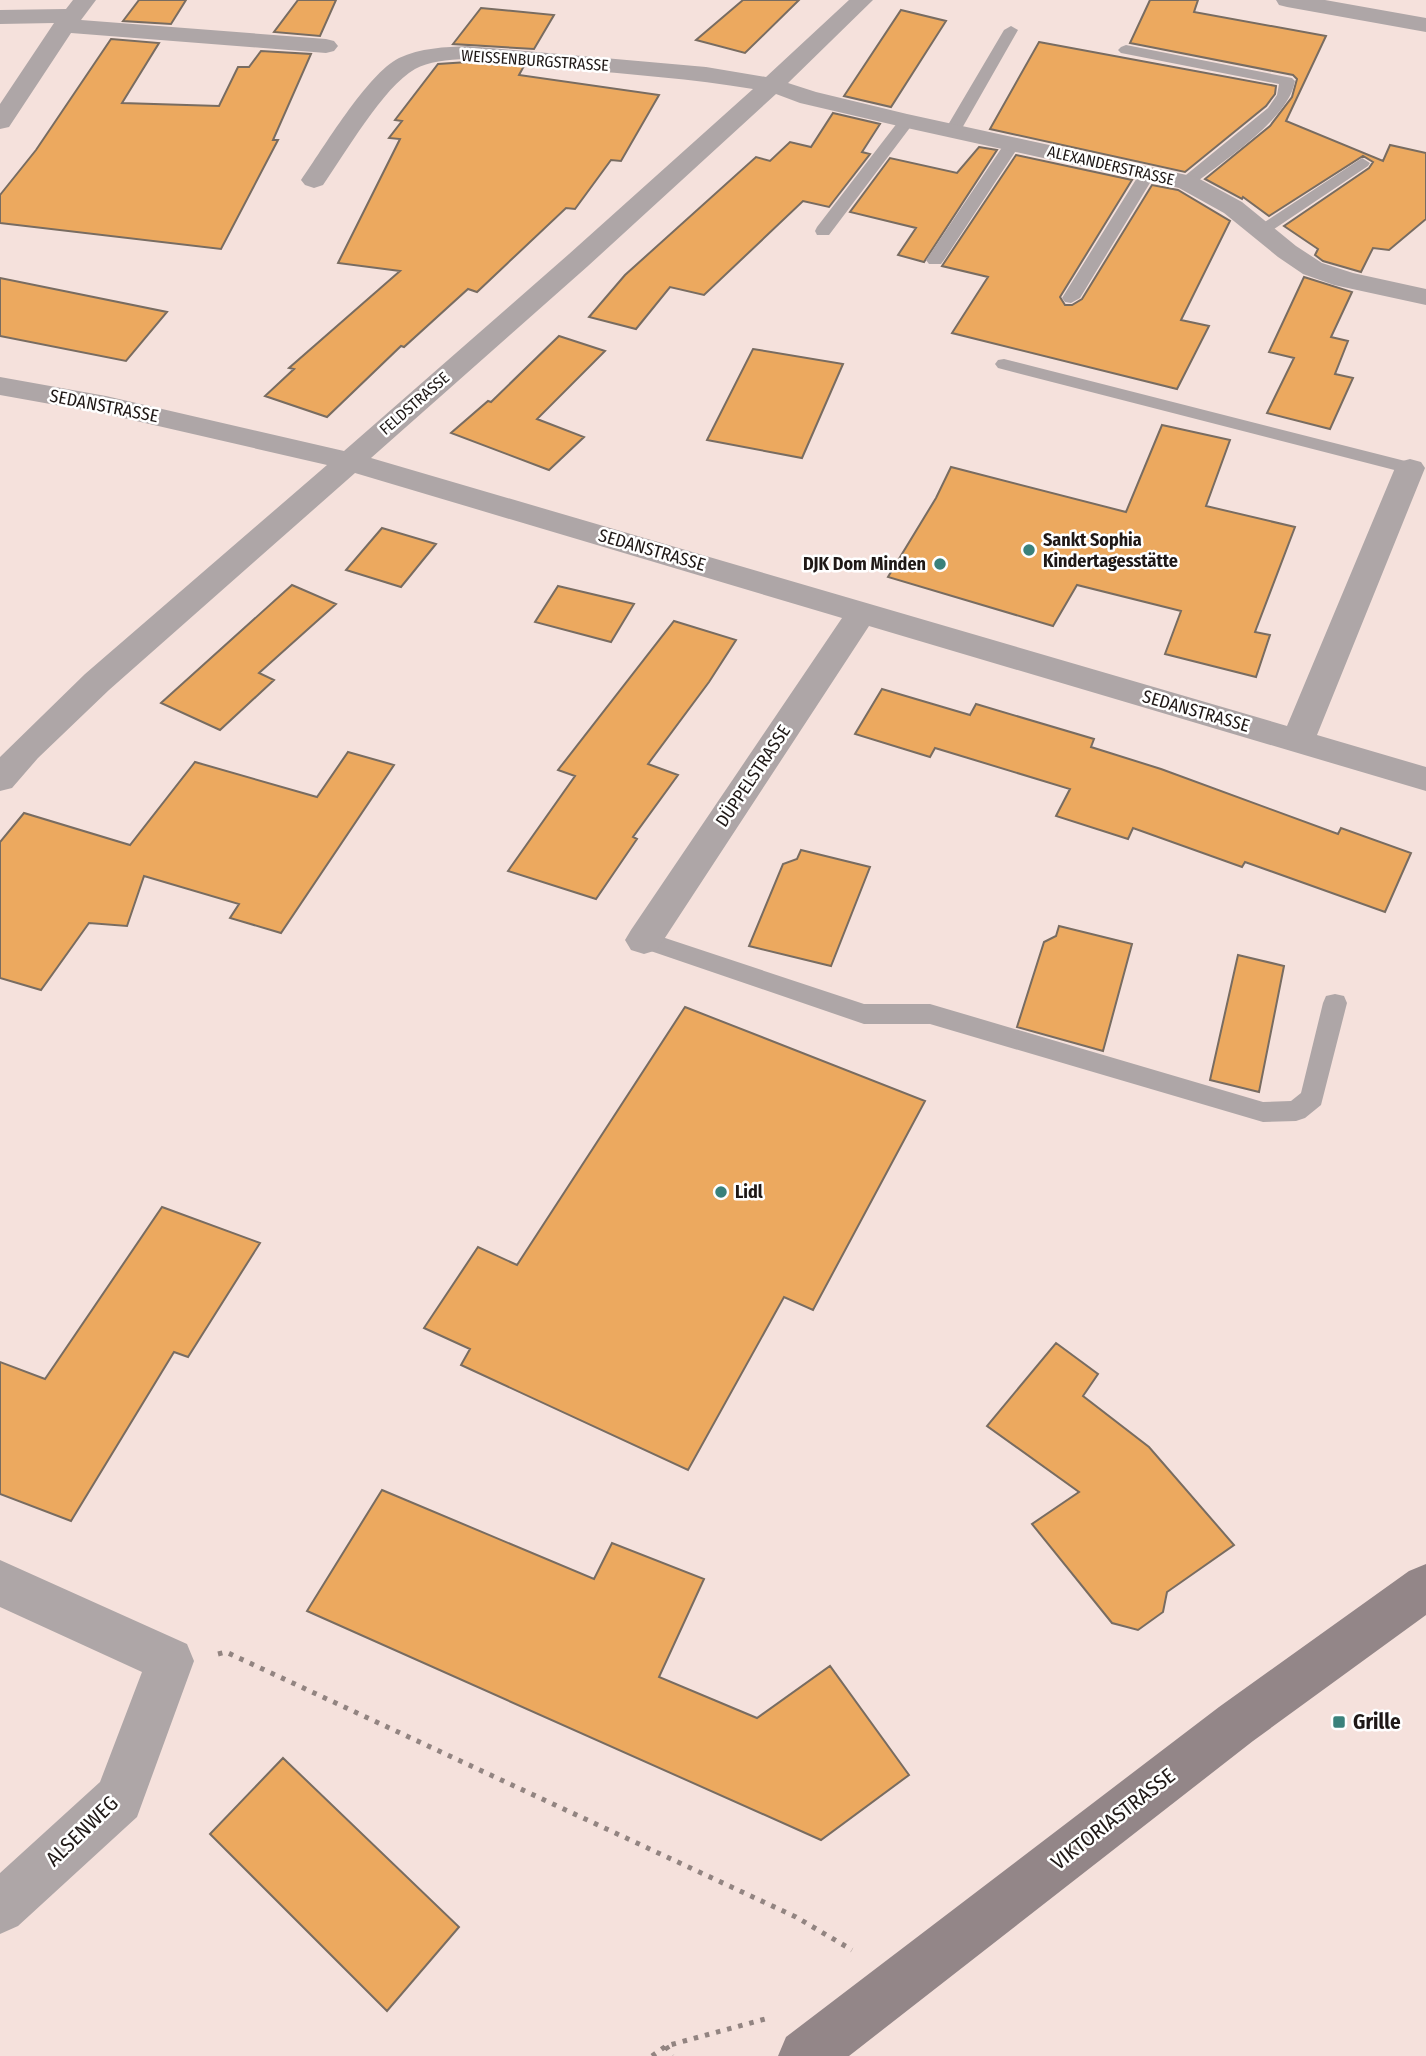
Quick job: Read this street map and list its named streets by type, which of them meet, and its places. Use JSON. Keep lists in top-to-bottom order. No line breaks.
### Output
{"streets":{"main road":["VIKTORIASTRASSE"],"street":["WEISSENBURGSTRASSE","ALEXANDERSTRASSE","FELDSTRASSE","SEDANSTRASSE","DÜPPELSTRASSE","ALSENWEG"]},"crossings":[["WEISSENBURGSTRASSE","ALEXANDERSTRASSE"],["WEISSENBURGSTRASSE","FELDSTRASSE"],["ALEXANDERSTRASSE","FELDSTRASSE"],["FELDSTRASSE","SEDANSTRASSE"],["SEDANSTRASSE","DÜPPELSTRASSE"]],"places":{"other":["Sankt Sophia Kindertagesstätte","DJK Dom Minden","Lidl"],"transit":["Grille"]}}
